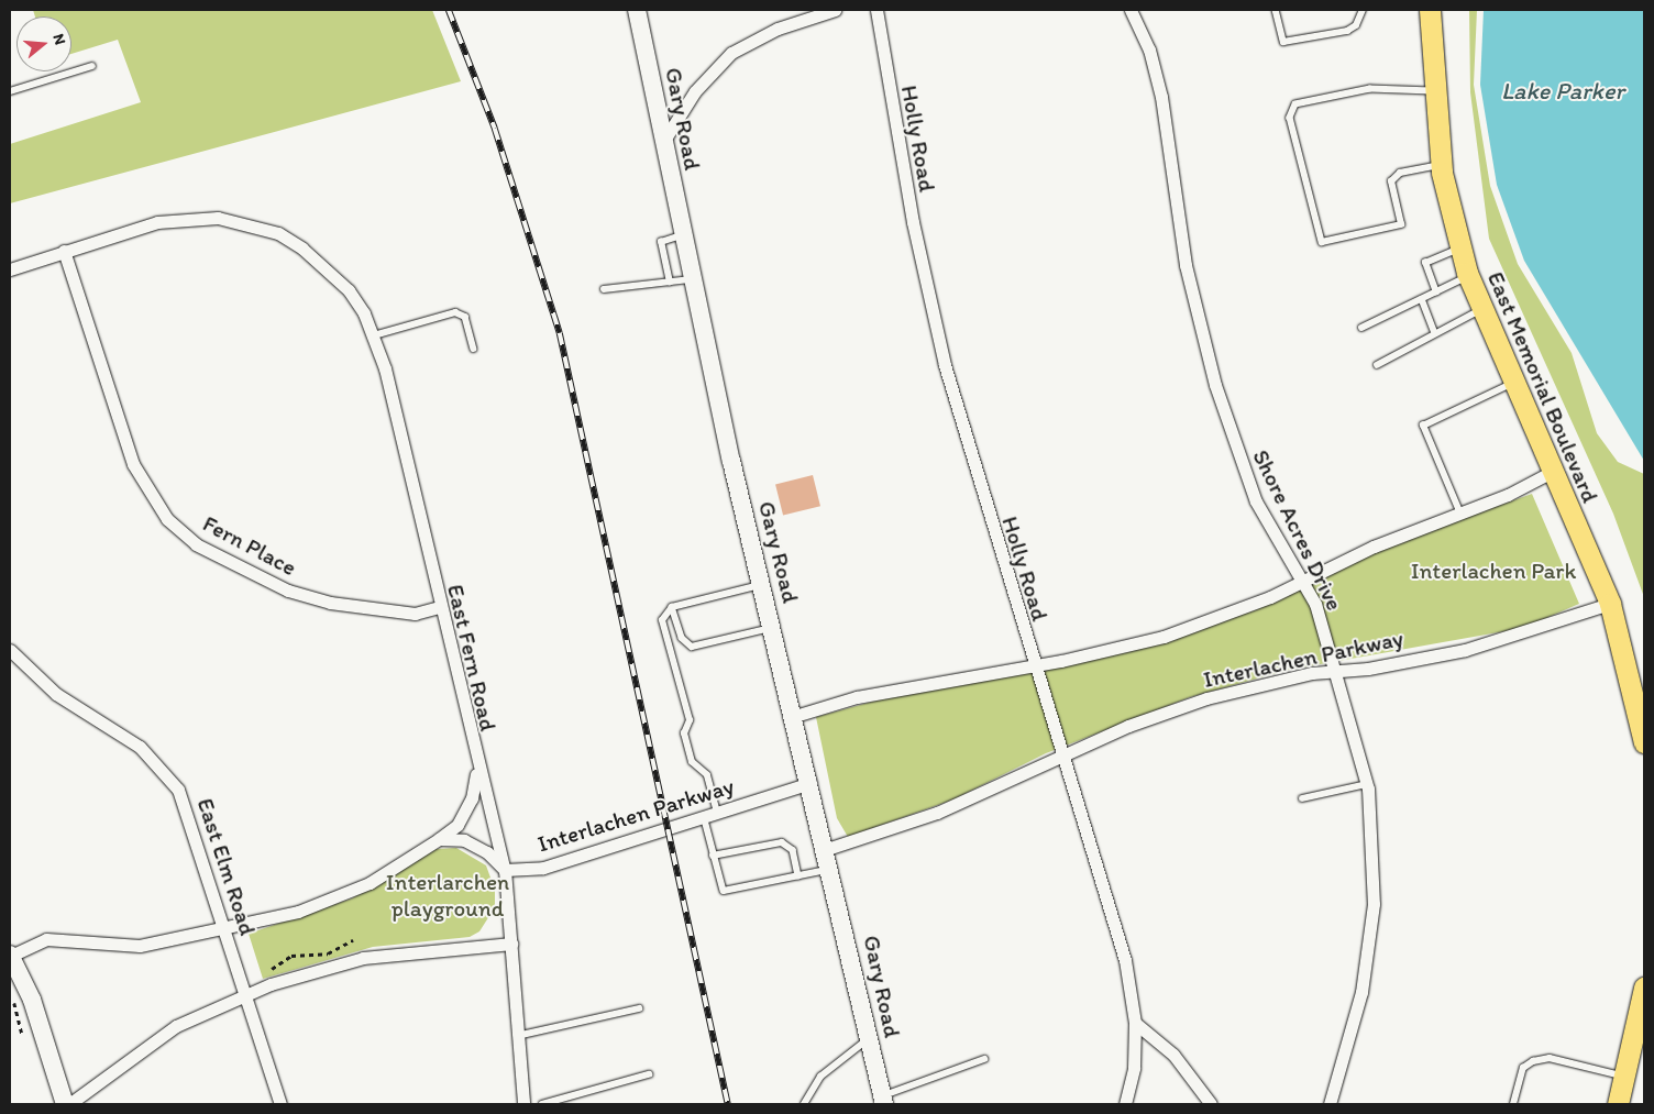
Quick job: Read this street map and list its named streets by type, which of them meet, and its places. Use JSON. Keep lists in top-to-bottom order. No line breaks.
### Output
{"streets":{"main road":["Gary Road","East Memorial Boulevard"],"street":["Holly Road","Shore Acres Drive","Fern Place","East Fern Road","Interlachen Parkway","East Elm Road"]},"crossings":[["Gary Road","Interlachen Parkway"],["Holly Road","Interlachen Parkway"],["East Memorial Boulevard","Interlachen Parkway"],["Shore Acres Drive","Interlachen Parkway"],["Fern Place","East Fern Road"],["East Fern Road","Interlachen Parkway"]],"water":["Lake Parker"],"parks":["Interlachen Park","Interlarchen playground"],"north":"right"}
